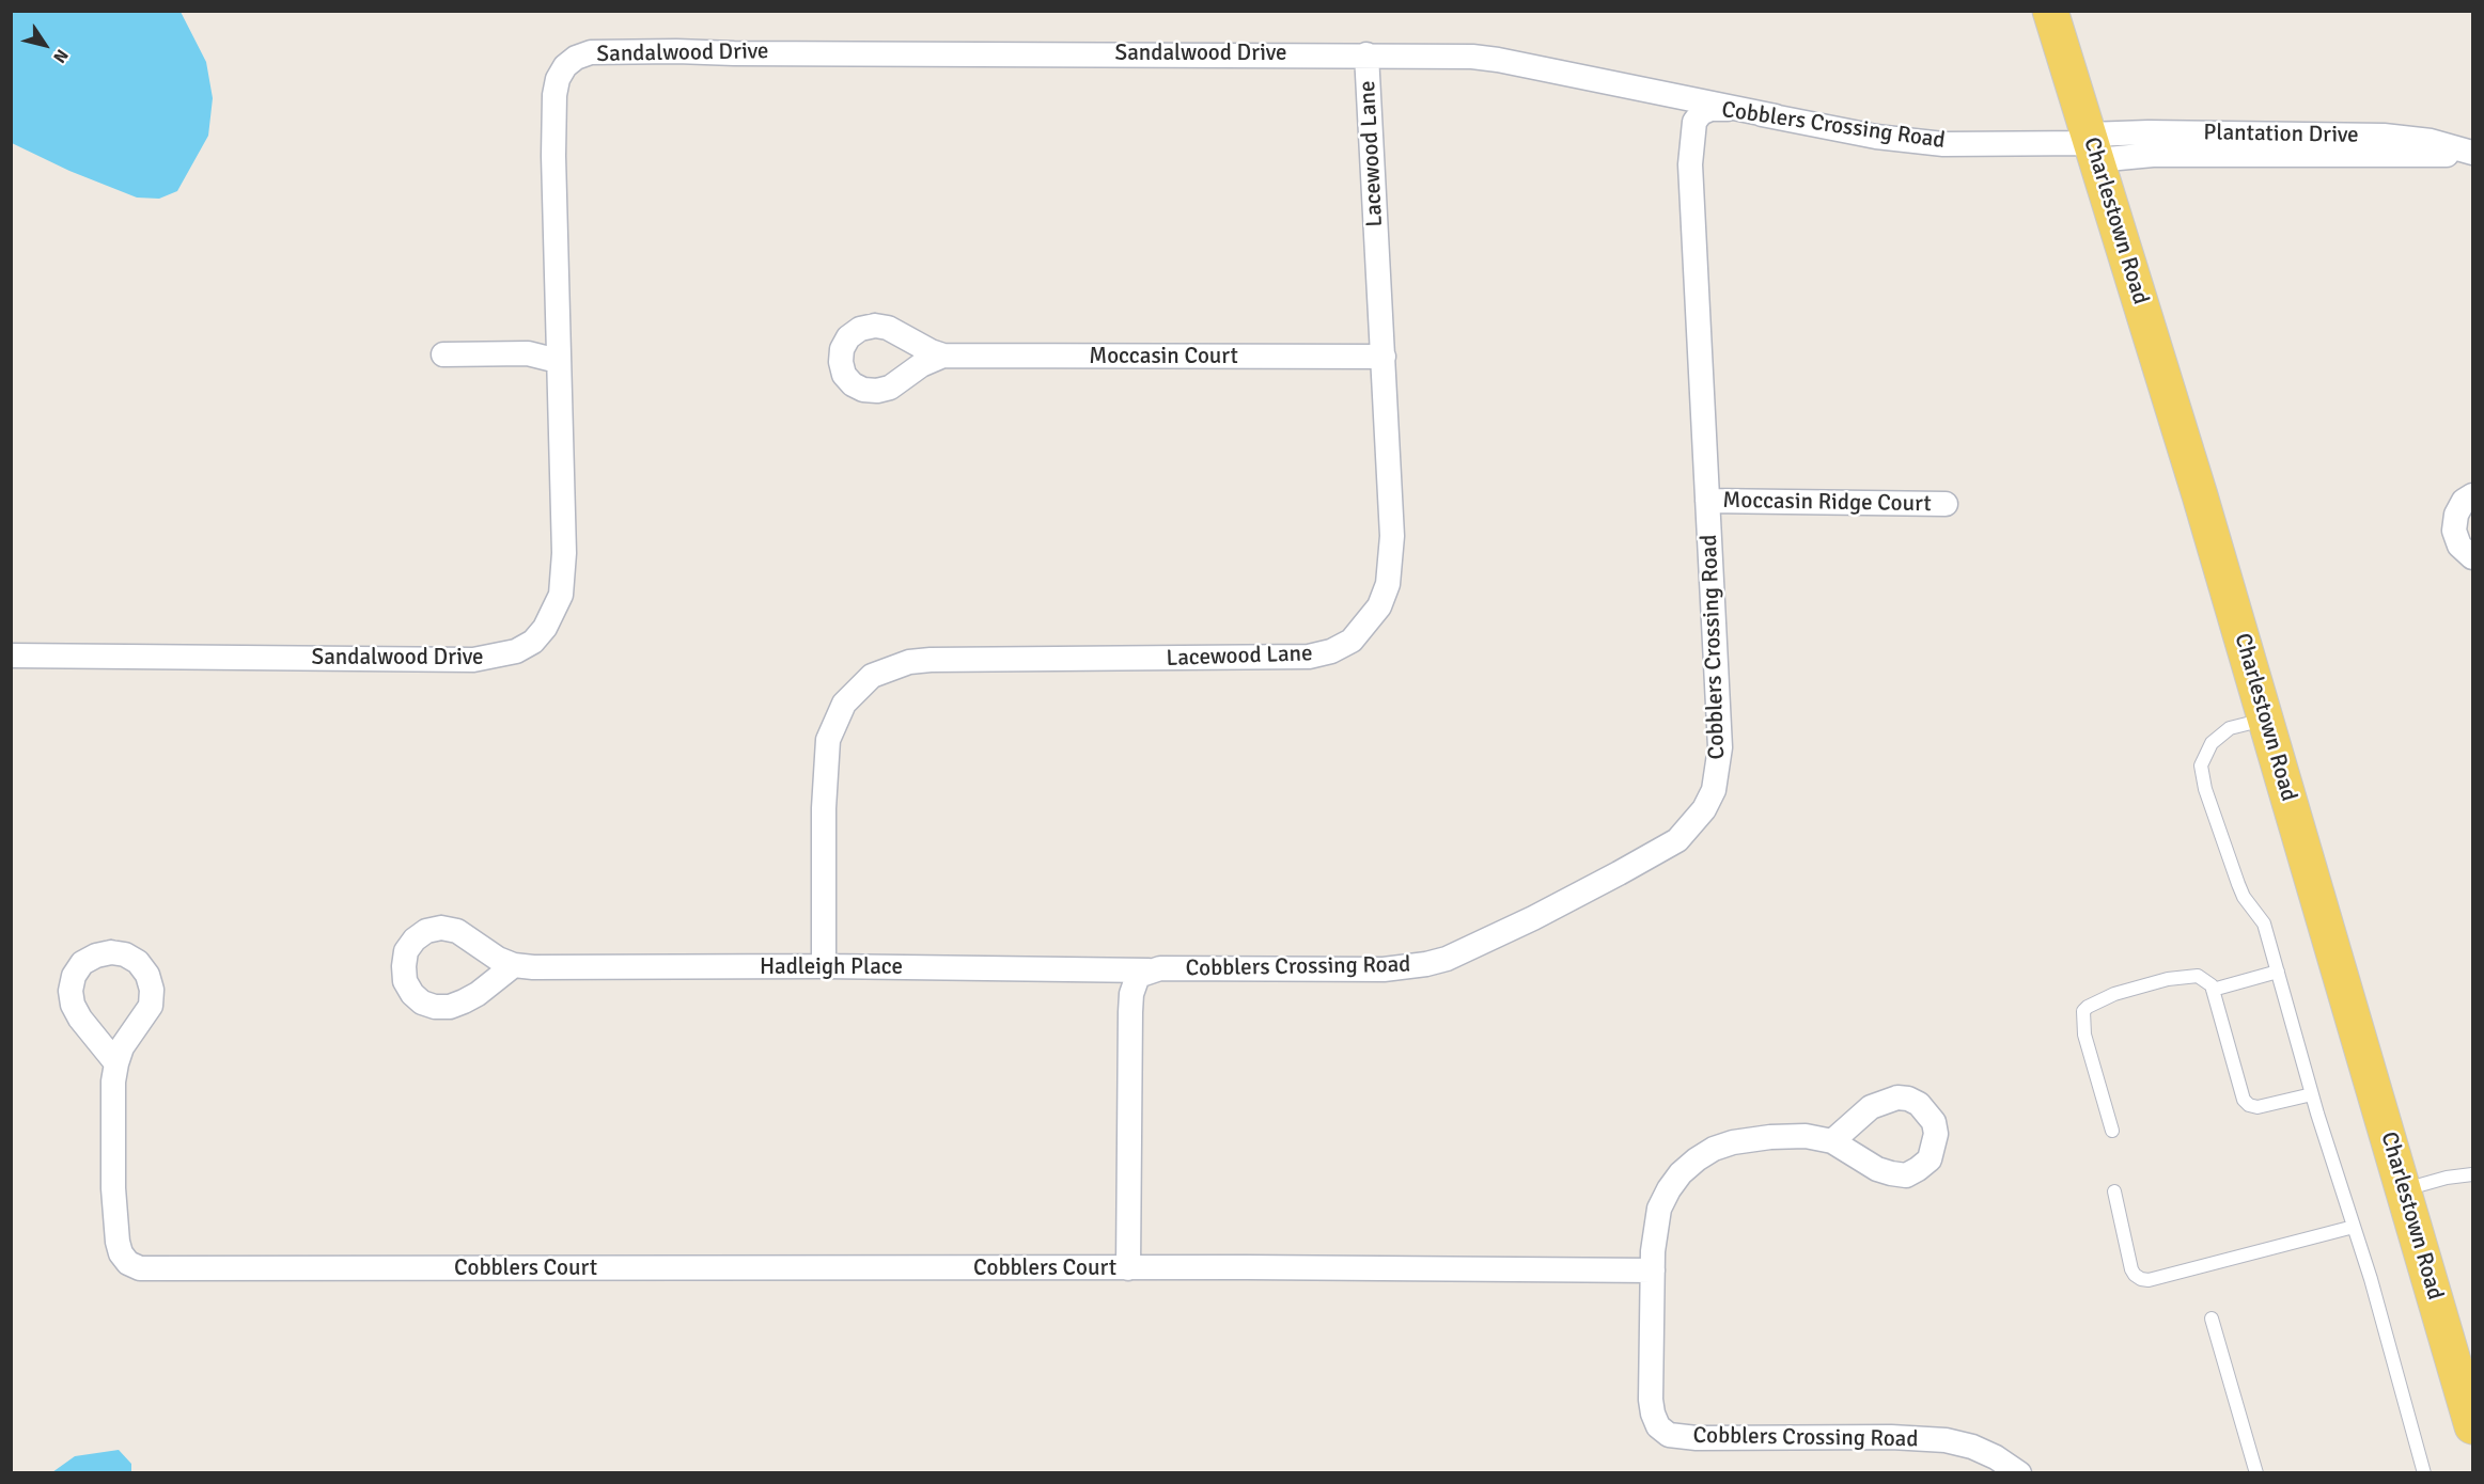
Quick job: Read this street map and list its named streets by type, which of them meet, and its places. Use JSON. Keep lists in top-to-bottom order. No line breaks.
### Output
{"streets":{"main road":["Charlestown Road"],"street":["Sandalwood Drive","Cobblers Crossing Road","Plantation Drive","Lacewood Lane","Moccasin Court","Moccasin Ridge Court","Hadleigh Place","Cobblers Court"]},"crossings":[["Sandalwood Drive","Cobblers Crossing Road"],["Sandalwood Drive","Lacewood Lane"],["Cobblers Crossing Road","Plantation Drive"],["Cobblers Crossing Road","Charlestown Road"],["Cobblers Crossing Road","Moccasin Ridge Court"],["Cobblers Crossing Road","Hadleigh Place"],["Plantation Drive","Charlestown Road"],["Lacewood Lane","Moccasin Court"],["Lacewood Lane","Hadleigh Place"]],"north":"bottom right"}
